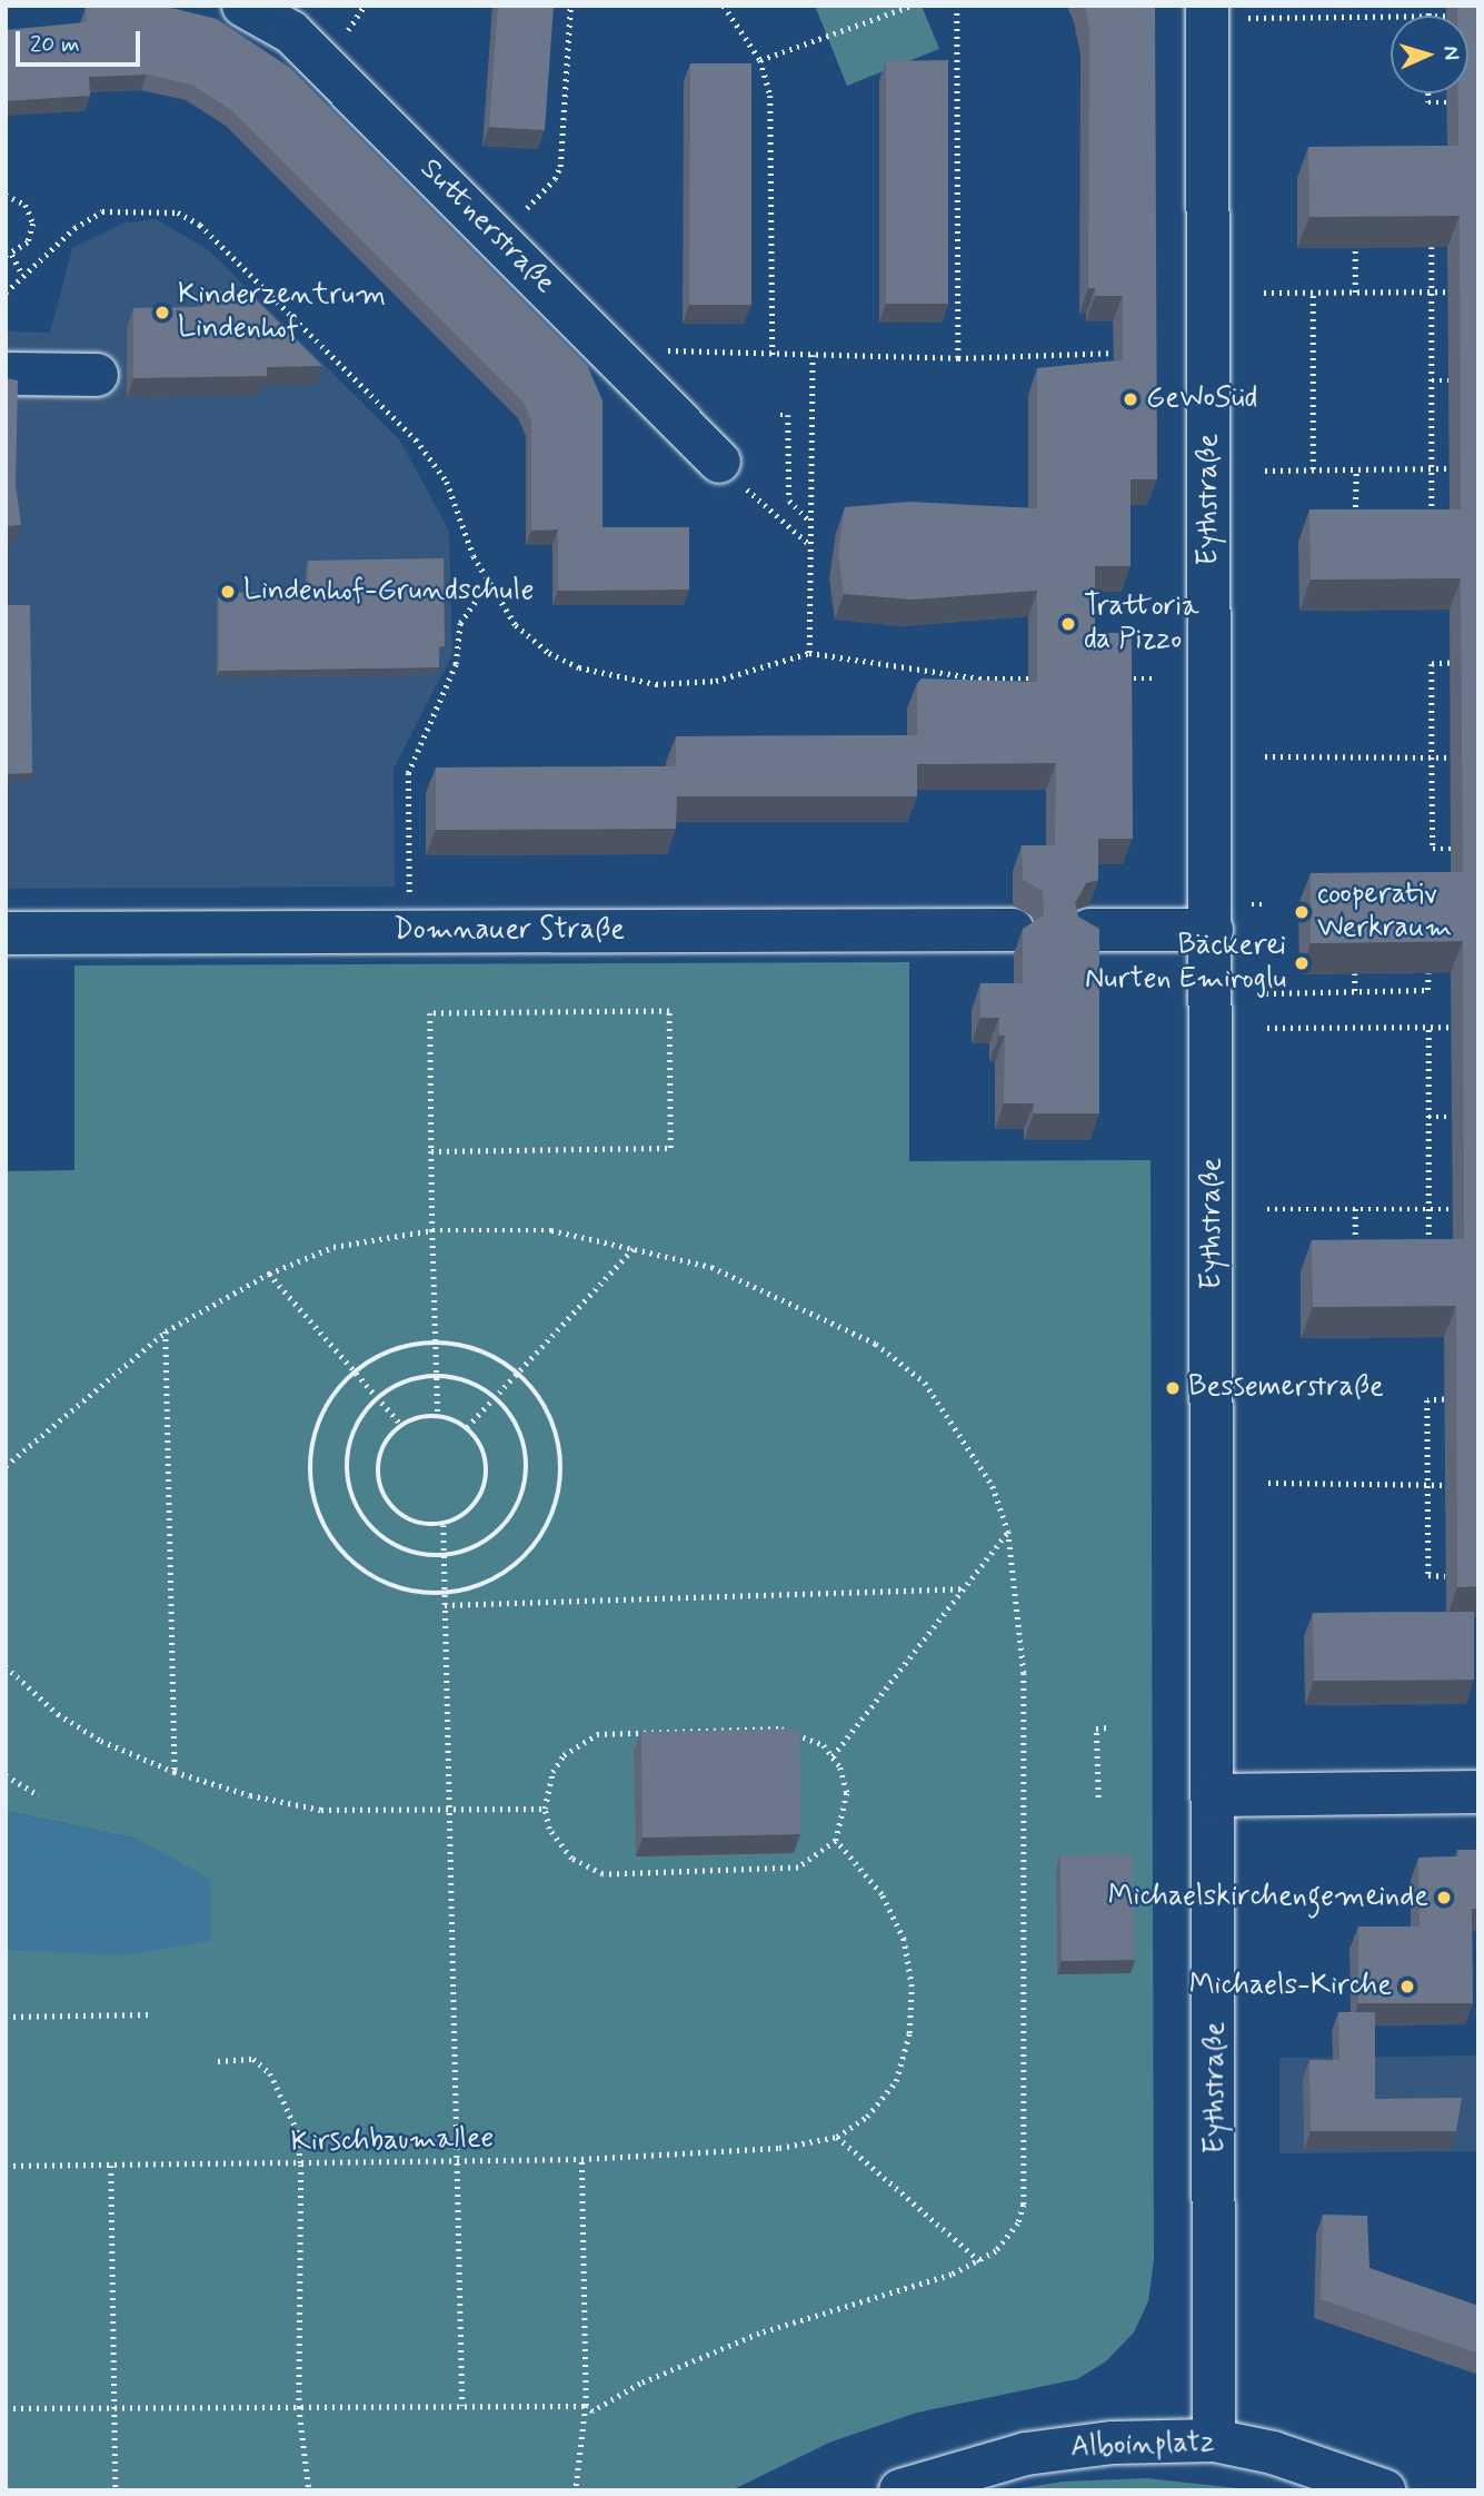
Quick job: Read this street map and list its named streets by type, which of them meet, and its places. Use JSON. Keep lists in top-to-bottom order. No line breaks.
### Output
{"streets":{"street":["Suttnerstraße","Eythstraße","Domnauer Straße","Alboinplatz"],"path":["Kirschbaumallee"]},"crossings":[["Eythstraße","Alboinplatz"]],"places":["Kinderzentrum Lindenhof","GeWoSüd","Lindenhof-Grundschule","Trattoria da Pizzo","cooperativ Werkraum","Bäckerei Nurten Emiroglu","Bessemerstraße","Michaelskirchengemeinde","Michaels-Kirche"],"scale_bar":"20 m","north":"right"}
